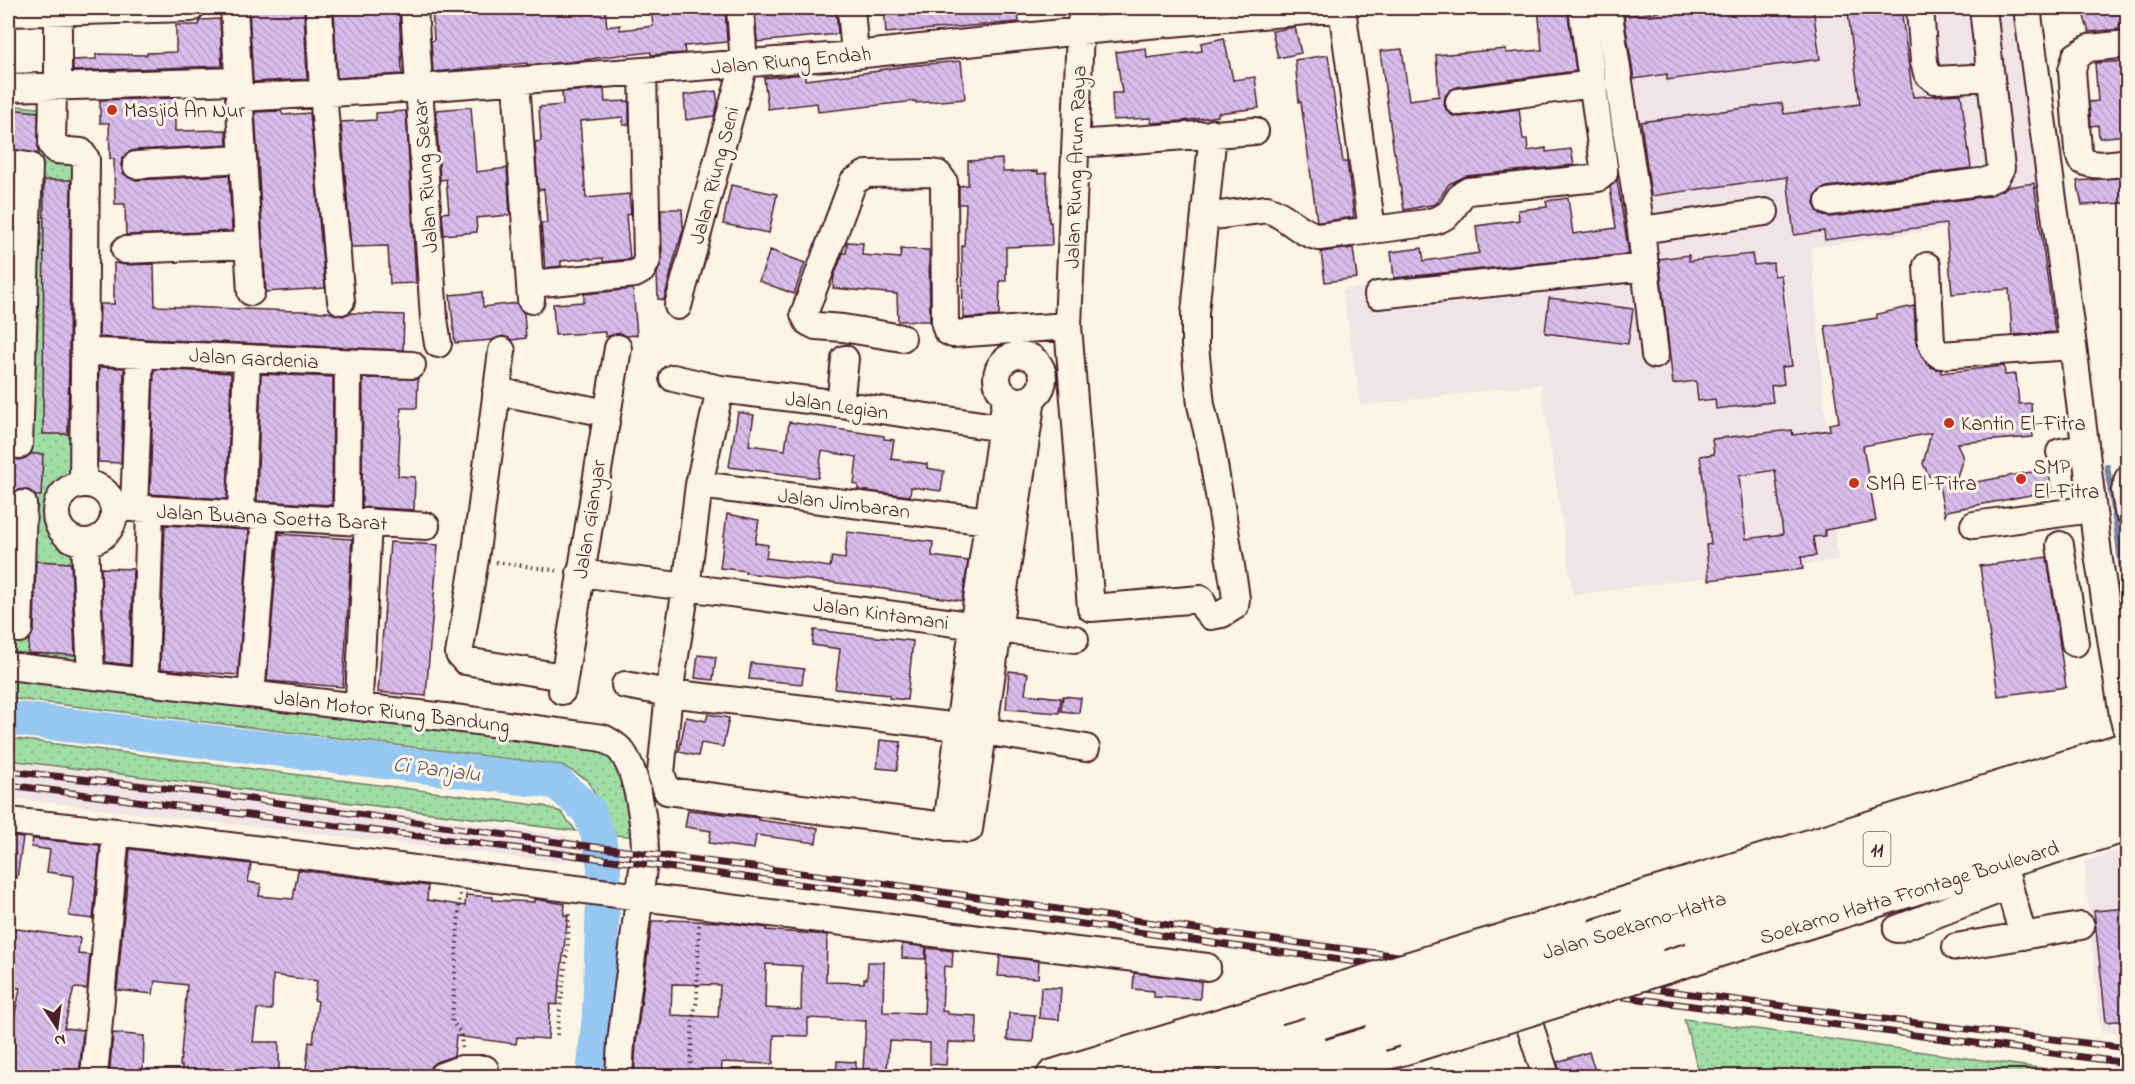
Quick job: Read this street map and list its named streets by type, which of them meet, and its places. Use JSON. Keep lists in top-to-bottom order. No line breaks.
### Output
{"streets":{"highway":["11","Jalan Soekarno-Hatta"],"main road":["Soekarno Hatta Frontage Boulevard"],"street":["Jalan Riung Endah","Jalan Riung Arum Raya","Jalan Riung Seni","Jalan Riung Sekar","Jalan Gardenia","Jalan Legian","Jalan Jimbaran","Jalan Buana Soetta Barat","Jalan Gianyar","Jalan Kintamani","Jalan Motor Riung Bandung"]},"crossings":[["Jalan Riung Endah","Jalan Riung Arum Raya"],["Jalan Riung Endah","Jalan Riung Seni"],["Jalan Riung Endah","Jalan Riung Sekar"],["Jalan Gianyar","Jalan Kintamani"]],"water":["Ci Panjalu"],"places":["Masjid An Nur","Kantin El-Fitra","SMP El-Fitra","SMA El-Fitra"],"north":"bottom"}
